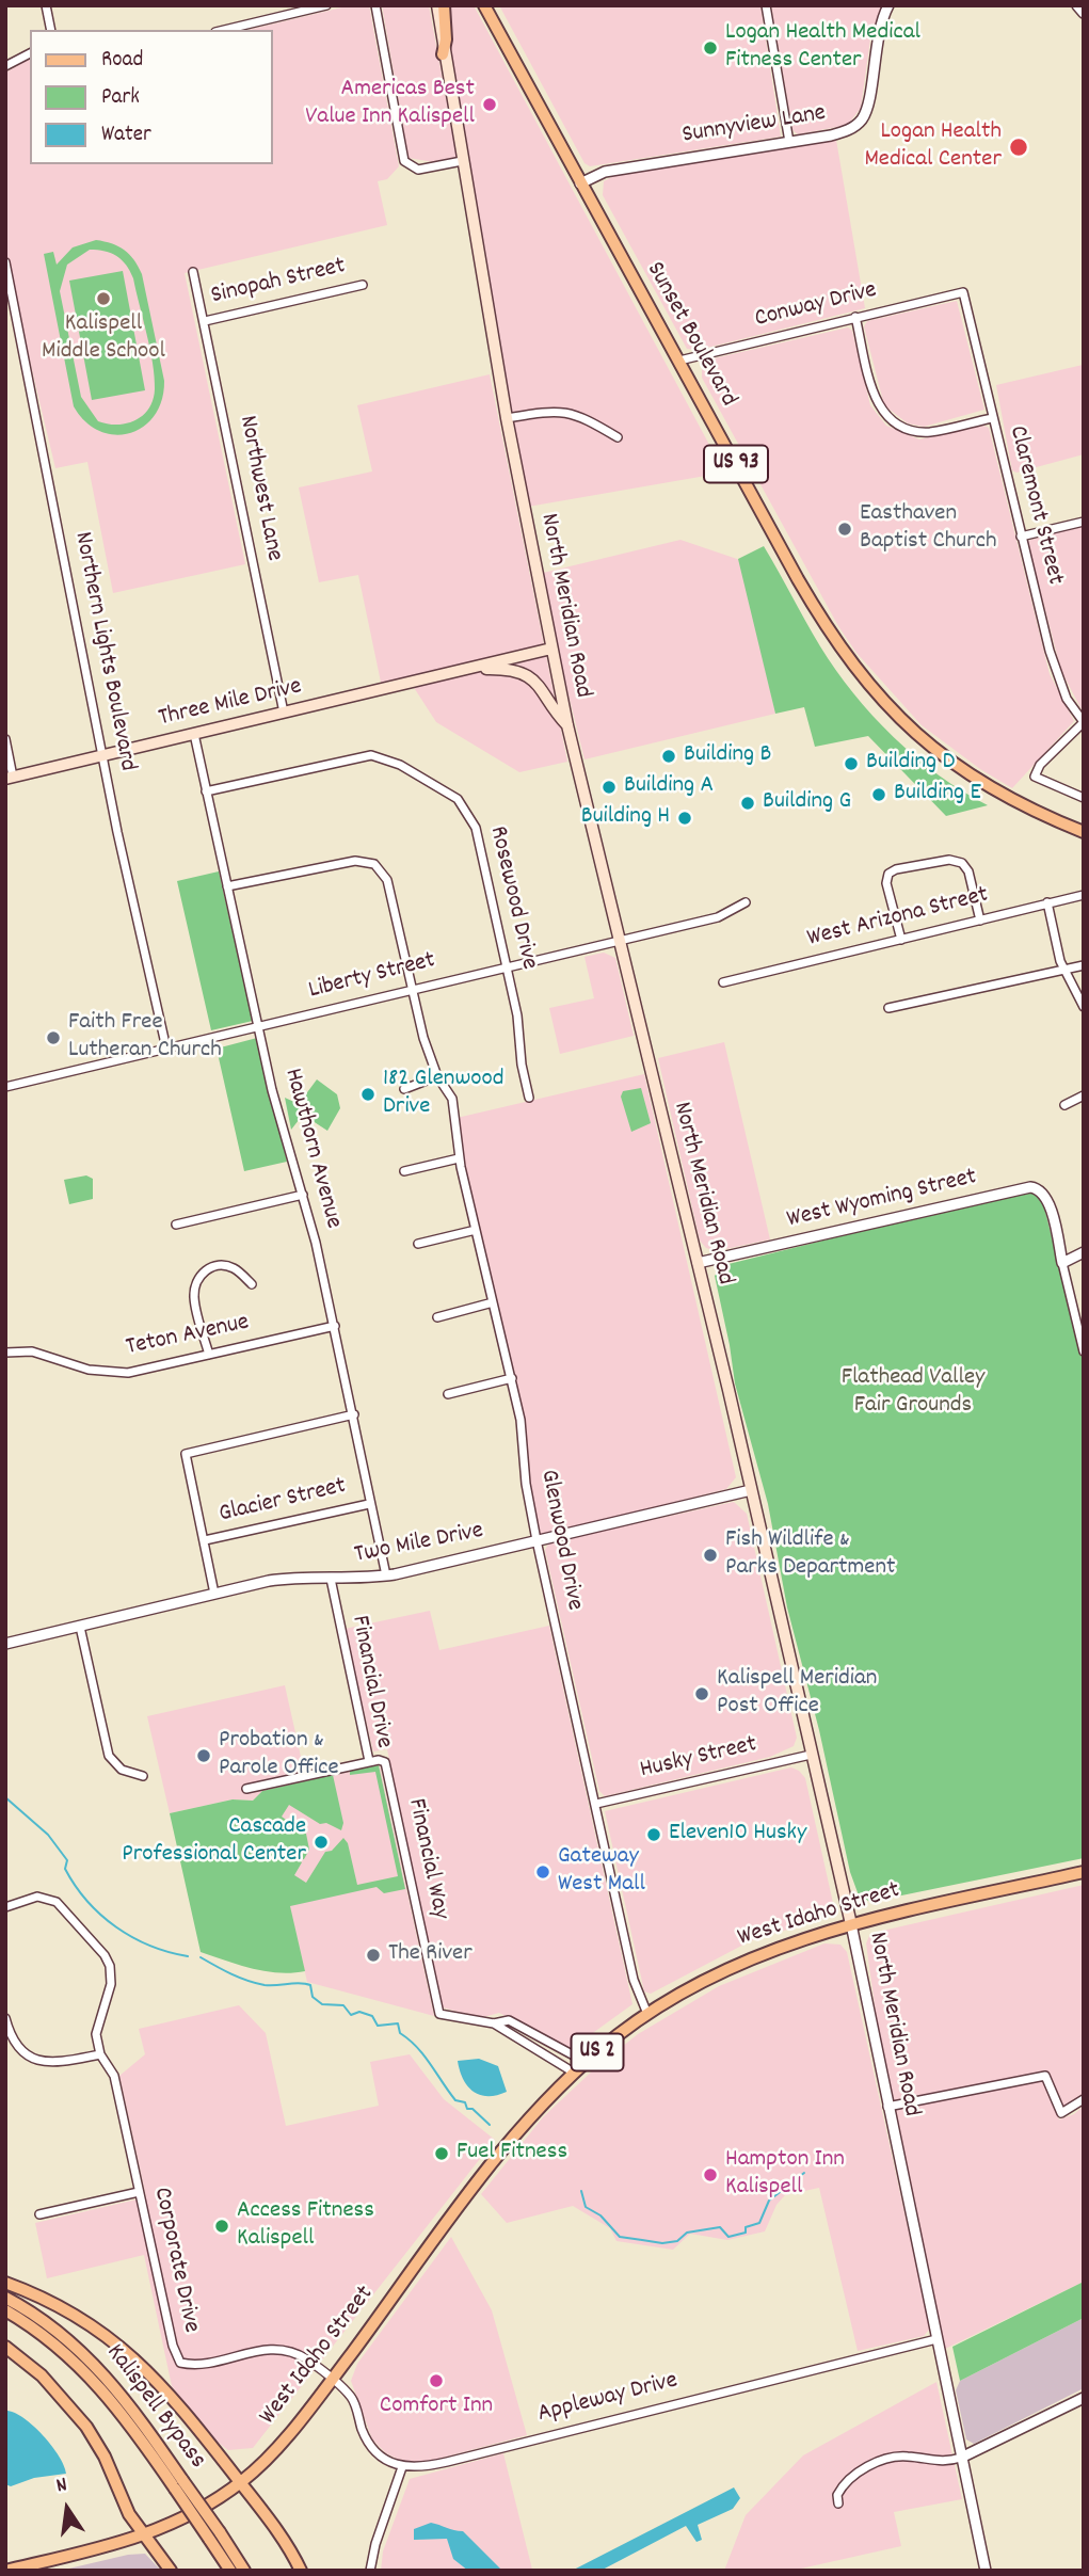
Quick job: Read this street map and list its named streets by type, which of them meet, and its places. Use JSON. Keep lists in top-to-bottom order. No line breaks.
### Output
{"streets":{"main road":["Sunset Boulevard","US 93","North Meridian Road","Three Mile Drive","West Idaho Street","US 2","Kalispell Bypass"],"street":["Sunnyview Lane","Sinopah Street","Conway Drive","Northwest Lane","Claremont Street","Northern Lights Boulevard","Rosewood Drive","West Arizona Street","Liberty Street","Hawthorn Avenue","West Wyoming Street","Teton Avenue","Glacier Street","Glenwood Drive","Two Mile Drive","Financial Drive","Husky Street","Financial Way","Corporate Drive","Appleway Drive"]},"crossings":[["Sunnyview Lane","Sunset Boulevard"],["Sinopah Street","Northwest Lane"],["Conway Drive","Sunset Boulevard"],["Conway Drive","Claremont Street"],["Northwest Lane","Three Mile Drive"],["North Meridian Road","Three Mile Drive"],["North Meridian Road","Liberty Street"],["North Meridian Road","West Wyoming Street"],["North Meridian Road","Two Mile Drive"],["North Meridian Road","Husky Street"],["North Meridian Road","West Idaho Street"],["North Meridian Road","Appleway Drive"],["Northern Lights Boulevard","Three Mile Drive"],["Northern Lights Boulevard","Liberty Street"],["Three Mile Drive","Hawthorn Avenue"],["Rosewood Drive","Liberty Street"],["Rosewood Drive","Hawthorn Avenue"],["Liberty Street","Hawthorn Avenue"],["Liberty Street","Glenwood Drive"],["Hawthorn Avenue","Teton Avenue"],["Hawthorn Avenue","Glacier Street"],["Hawthorn Avenue","Glenwood Drive"],["Hawthorn Avenue","Two Mile Drive"],["Glenwood Drive","Two Mile Drive"],["Glenwood Drive","Husky Street"],["Glenwood Drive","West Idaho Street"],["Two Mile Drive","Financial Drive"],["Financial Drive","Financial Way"],["Financial Way","West Idaho Street"],["West Idaho Street","Corporate Drive"]],"parks":["Flathead Valley Fair Grounds"],"places":["Logan Health Medical Fitness Center","Americas Best Value Inn Kalispell","Logan Health Medical Center","Kalispell Middle School","Easthaven Baptist Church","Building B","Building D","Building A","Building E","Building G","Building H","Faith Free Lutheran Church","182 Glenwood Drive","Fish Wildlife & Parks Department","Kalispell Meridian Post Office","Probation & Parole Office","Eleven10 Husky","Cascade Professional Center","Gateway West Mall","The River","Fuel Fitness","Hampton Inn Kalispell","Access Fitness Kalispell","Comfort Inn"],"legend":["Road","Park","Water"],"north":"top"}
